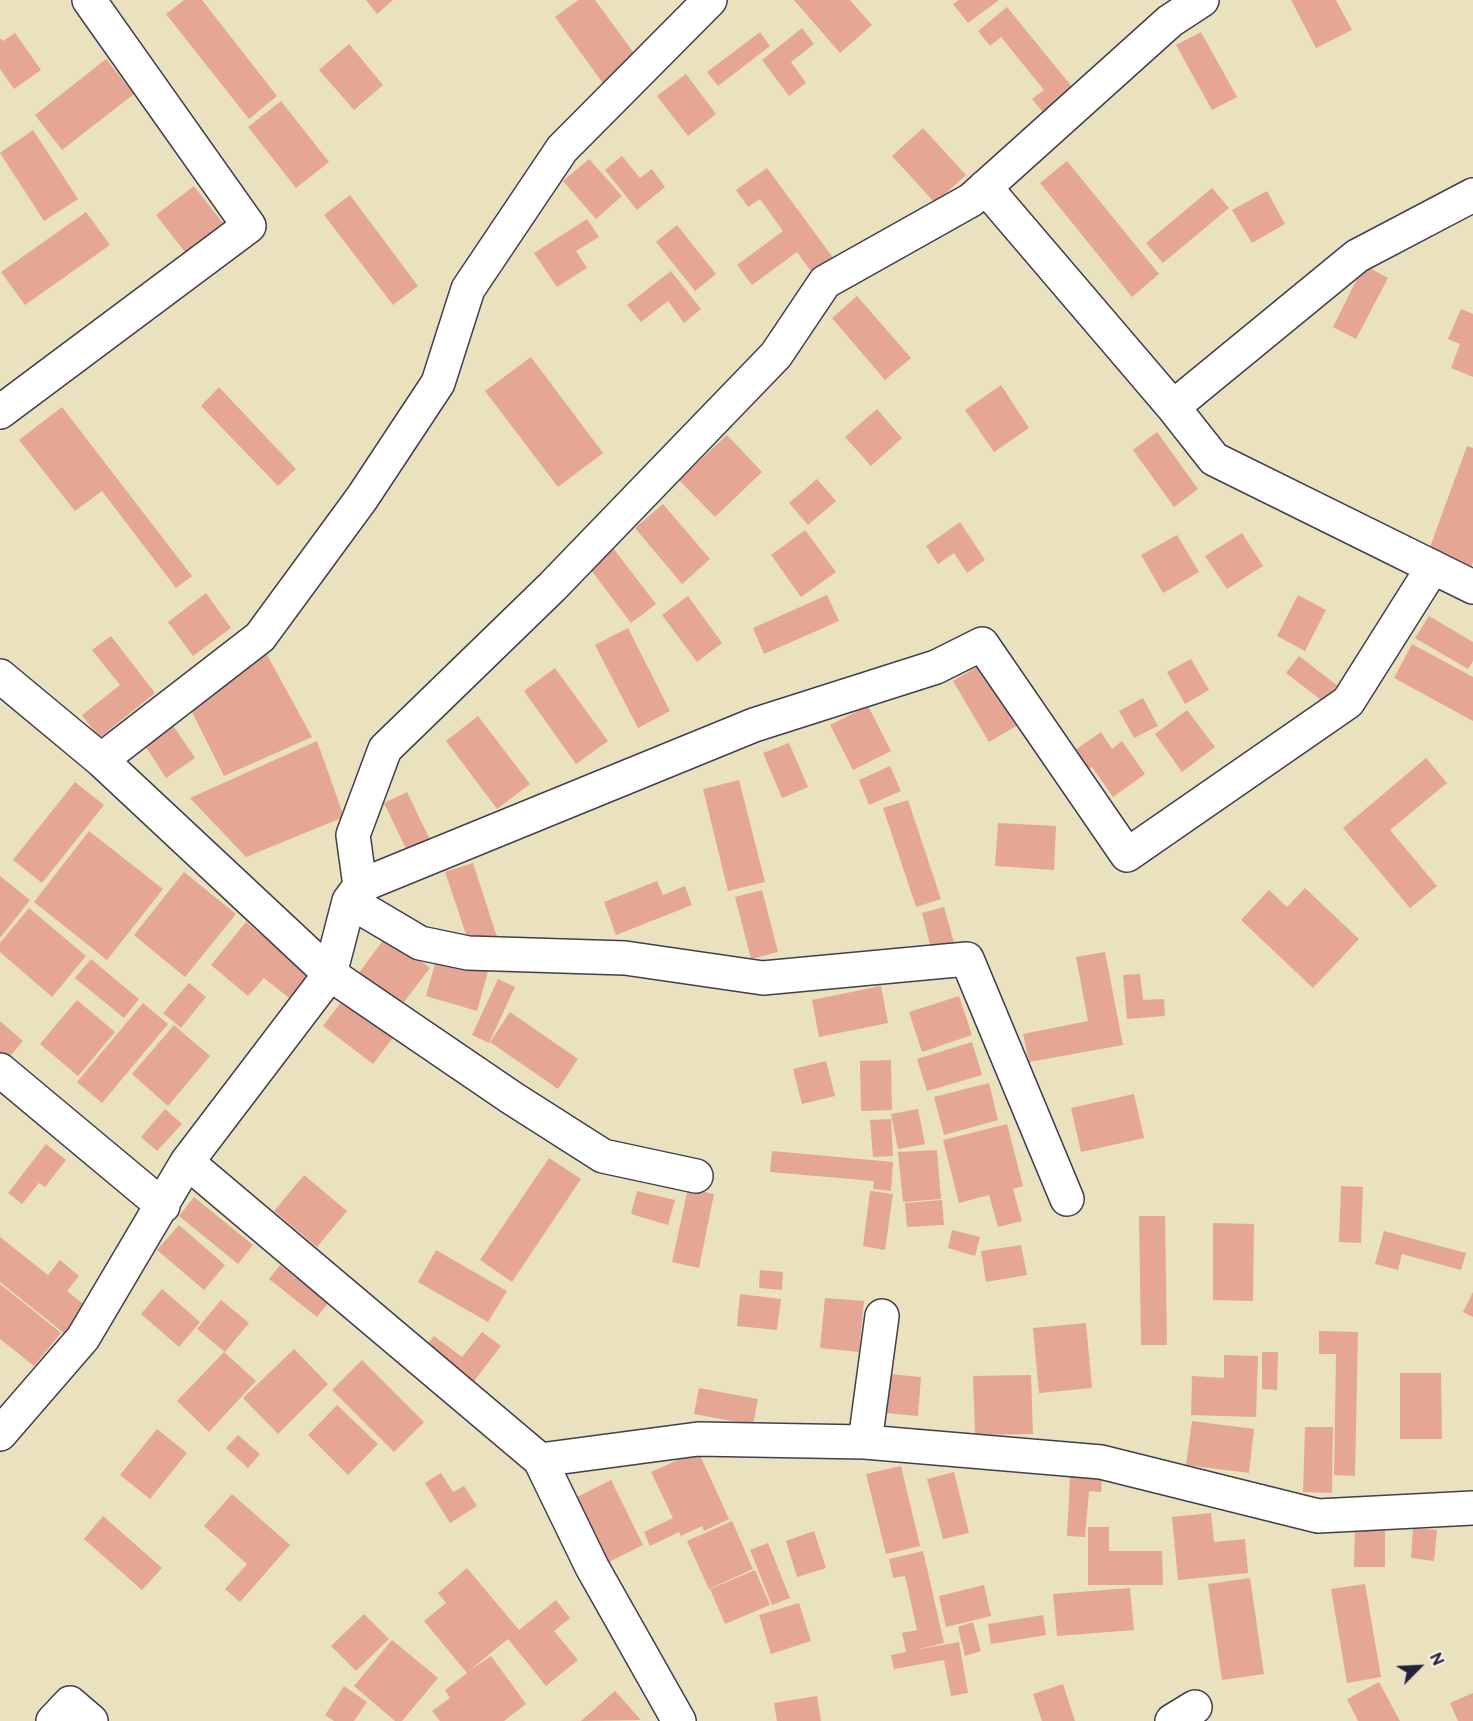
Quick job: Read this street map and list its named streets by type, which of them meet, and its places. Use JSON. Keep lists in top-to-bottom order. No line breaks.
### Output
{"north":"top right"}
